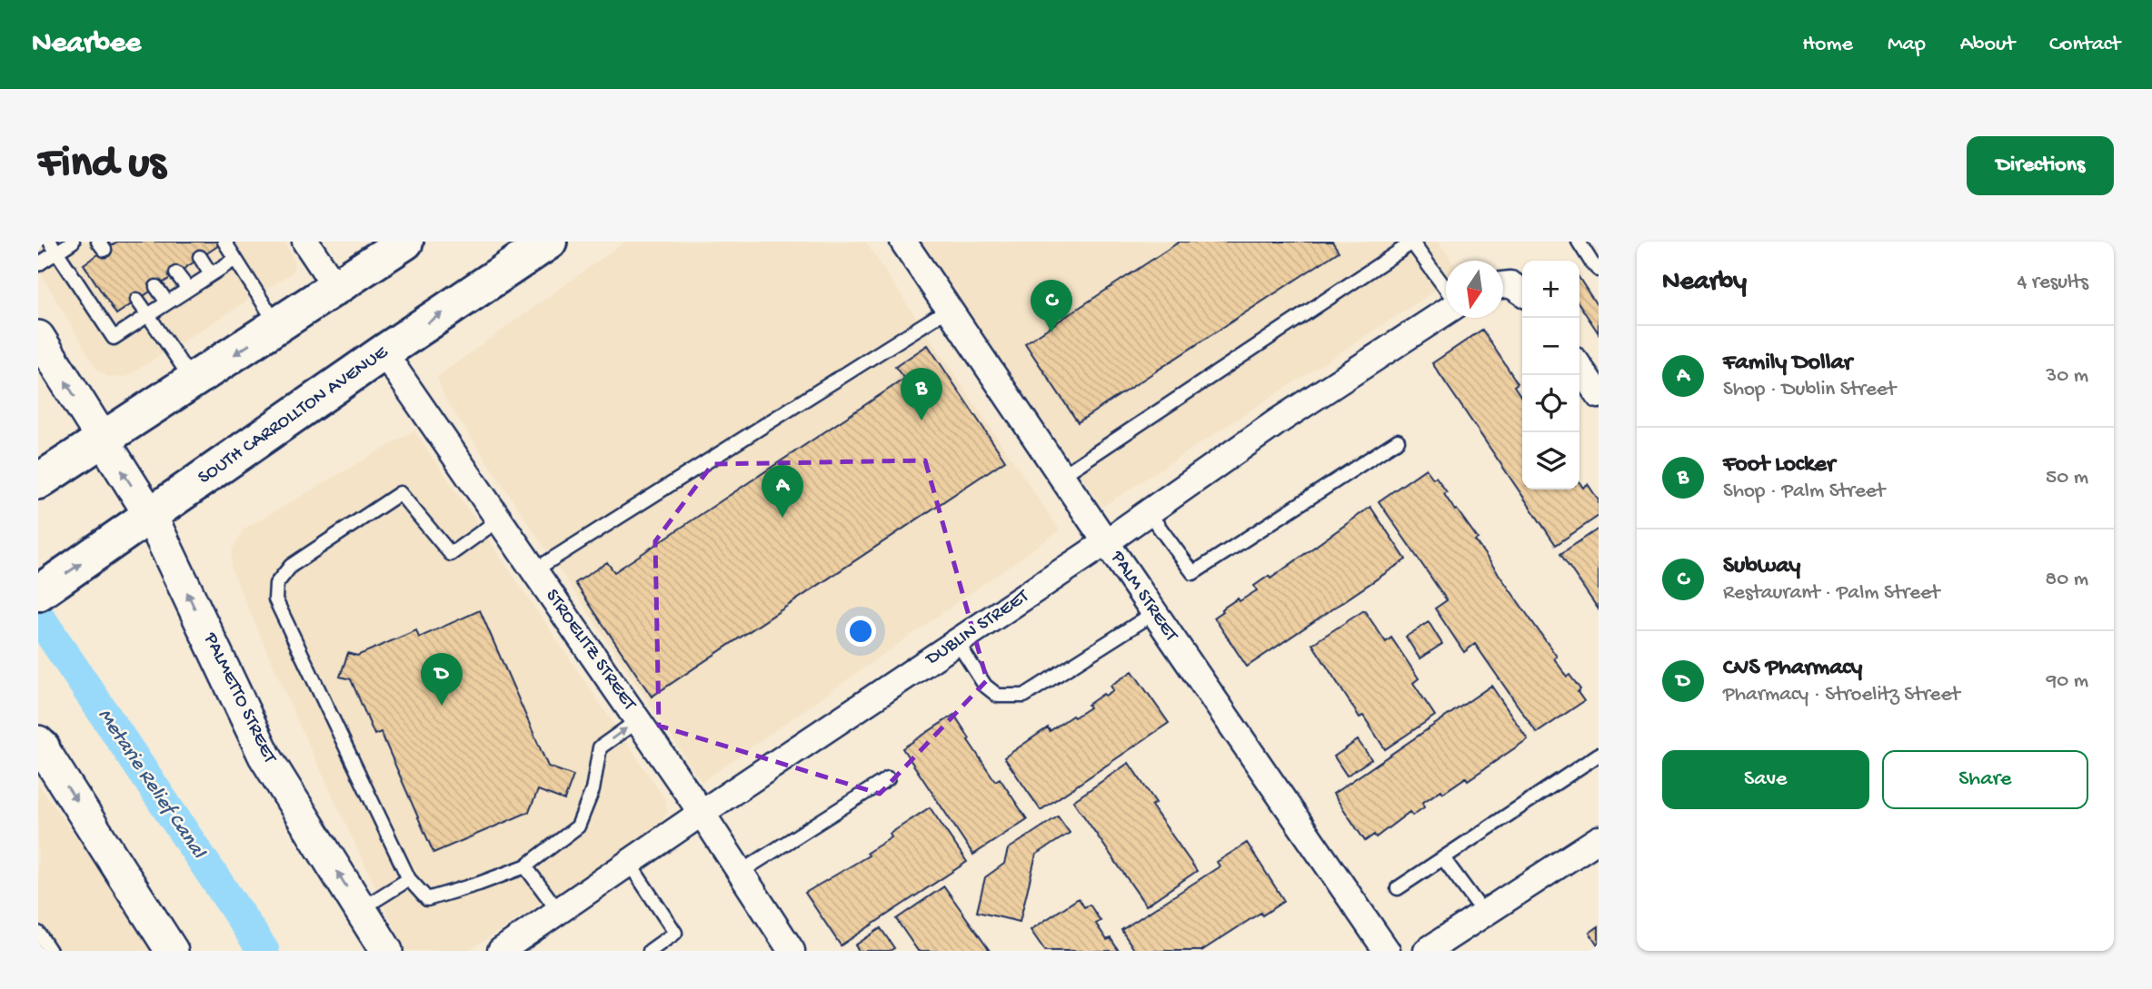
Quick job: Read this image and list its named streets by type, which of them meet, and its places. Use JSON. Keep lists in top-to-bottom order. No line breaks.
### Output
{"streets":{"main road":["SOUTH CARROLLTON AVENUE"],"street":["PALM STREET","DUBLIN STREET","STROELITZ STREET","PALMETTO STREET"]},"crossings":[["SOUTH CARROLLTON AVENUE","STROELITZ STREET"],["SOUTH CARROLLTON AVENUE","PALMETTO STREET"],["PALM STREET","DUBLIN STREET"],["DUBLIN STREET","STROELITZ STREET"]],"water":["Metarie Relief Canal"],"north":"bottom","page":{"header":"Nearbee","nav":["Home","Map","About","Contact"],"buttons":["Directions",["Save","Share"]],"title":"Find us","heading":["Nearby","4 results"],"map_buttons":["+","−"],"pins":["C","B","A","D"],"list":[{"mark":"A","name":"Family Dollar","note":"Shop · Dublin Street","value":"30 m"},{"mark":"B","name":"Foot Locker","note":"Shop · Palm Street","value":"50 m"},{"mark":"C","name":"Subway","note":"Restaurant · Palm Street","value":"80 m"},{"mark":"D","name":"CVS Pharmacy","note":"Pharmacy · Stroelitz Street","value":"90 m"}]}}
